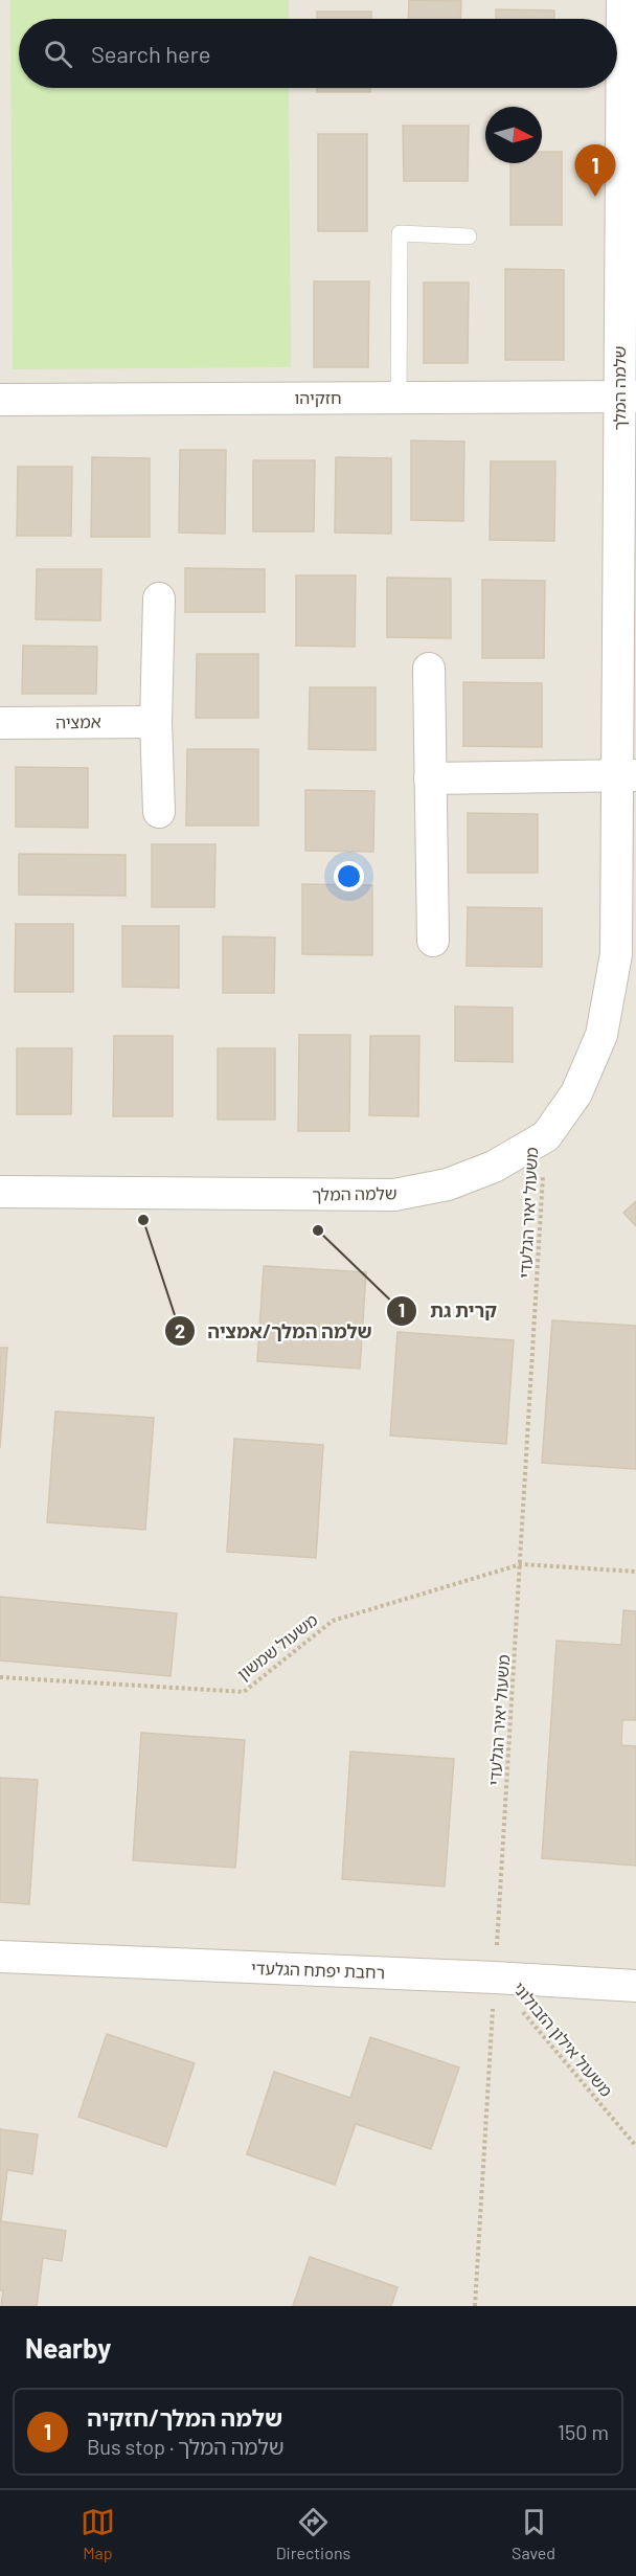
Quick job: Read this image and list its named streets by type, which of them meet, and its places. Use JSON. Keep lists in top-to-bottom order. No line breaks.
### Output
{"streets":{"street":["שלמה המלך","חזקיהו","אמציה","רחבת יפתח הגלעדי"],"path":["משעול יאיר הגלעדי","משעול שמשון","משעול אילון הזבולוני"]},"crossings":[["שלמה המלך","חזקיהו"],["שלמה המלך","משעול יאיר הגלעדי"],["משעול יאיר הגלעדי","משעול שמשון"],["משעול יאיר הגלעדי","רחבת יפתח הגלעדי"],["משעול יאיר הגלעדי","משעול אילון הזבולוני"],["רחבת יפתח הגלעדי","משעול אילון הזבולוני"]],"places":["שלמה המלך/אמציה","קרית גת"],"north":"right","page":{"search":"Search here","pins":"1","heading":"Nearby","list":[{"mark":"1","name":"שלמה המלך/חזקיה","note":"Bus stop · שלמה המלך","value":"150 m"}],"nav":["Map","Directions","Saved"]}}
